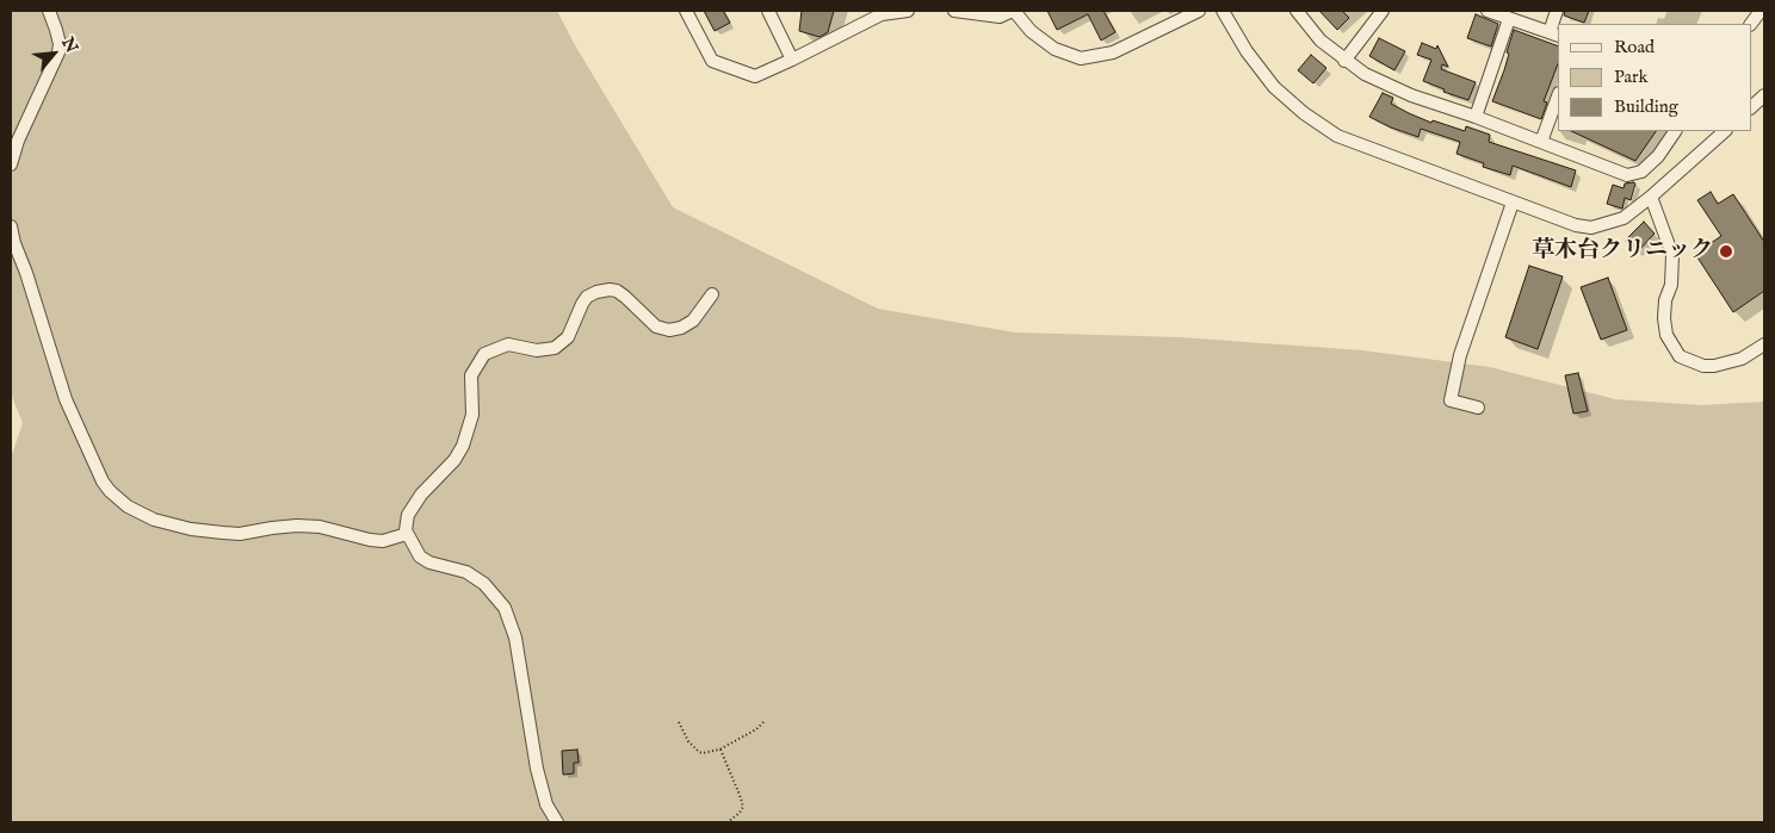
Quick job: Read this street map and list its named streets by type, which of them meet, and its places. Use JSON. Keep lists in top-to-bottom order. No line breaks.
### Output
{"places":["草木台クリニック"],"legend":["Road","Park","Building"],"north":"top right"}
